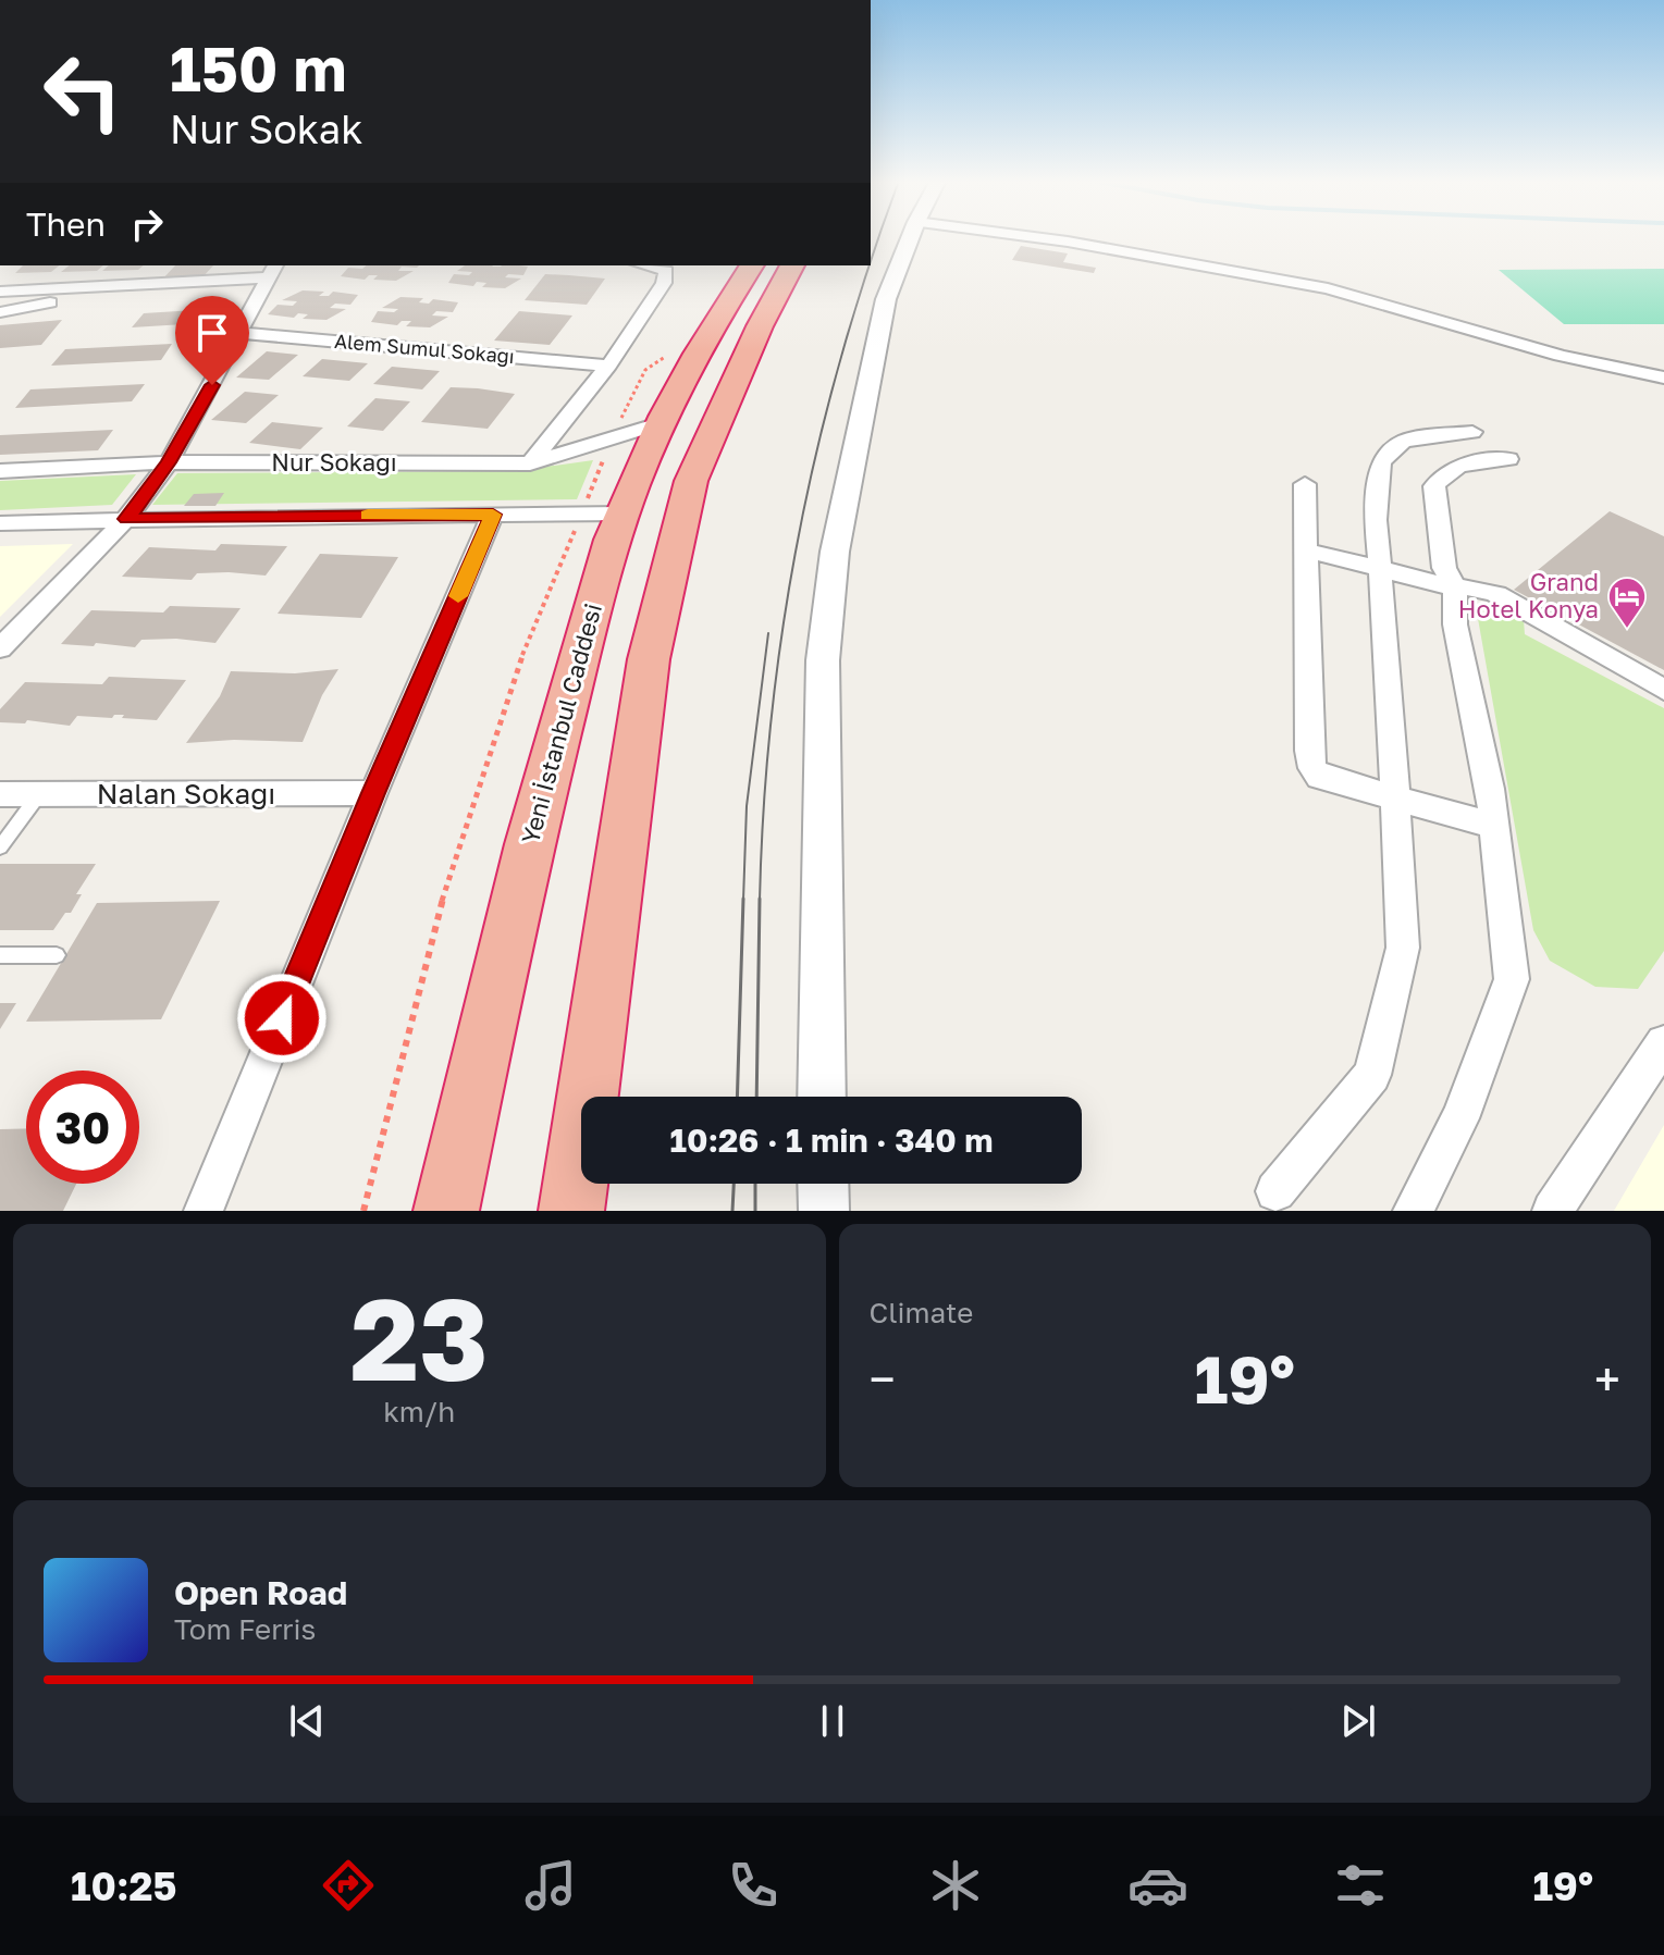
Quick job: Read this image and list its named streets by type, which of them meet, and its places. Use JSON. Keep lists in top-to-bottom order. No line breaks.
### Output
{"streets":{"highway":["Yeni İstanbul Caddesi"],"street":["Alem Sumul Sokağı","Nur Sokağı","Nalan Sokağı"]},"crossings":[["Nur Sokağı","Yeni İstanbul Caddesi"]],"places":{"hotel":["Grand Hotel Konya"]},"page":{"turn":["150 m","Nur Sokak"],"then":"Then","limit":"30","trip":"10:26 · 1 min · 340 m","tile":[["23","km/h"],"Climate"],"heat":["−","19°","+"],"song":["Open Road","Tom Ferris"],"tabs":["10:25","19°"]}}
